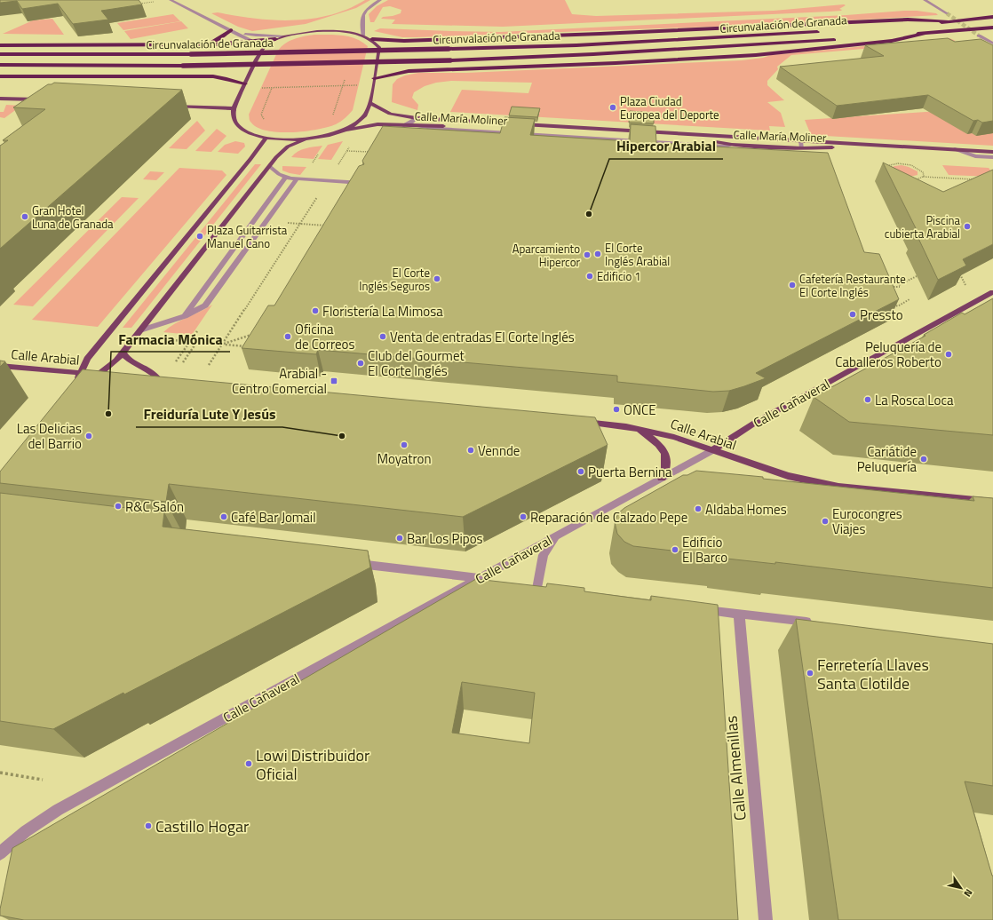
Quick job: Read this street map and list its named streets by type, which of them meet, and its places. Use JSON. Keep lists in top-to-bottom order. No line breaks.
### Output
{"streets":{"highway":["Circunvalación de Granada"],"main road":["Calle María Moliner","Calle Arabial","Calle Cañaveral"],"street":["Calle Almenillas"]},"crossings":[["Calle Arabial","Calle Cañaveral"]],"places":{"other":["Plaza Ciudad Europea del Deporte","Hipercor Arabial","Gran Hotel Luna de Granada","Piscina cubierta Arabial","Plaza Guitarrista Manuel Cano","El Corte Inglés Arabial","Aparcamiento Hipercor","Edificio 1","El Corte Inglés Seguros","Cafetería Restaurante El Corte Inglés","Floristería La Mimosa","Pressto","Oficina de Correos","Venta de entradas El Corte Inglés","Peluquería de Caballeros Roberto","Club del Gourmet El Corte Inglés","La Rosca Loca","ONCE","Farmacia Mónica","Las Delicias del Barrio","Freiduría Lute Y Jesús","Moyatron","Vennde","Cariátide Peluquería","Puerta Bernina","R&C Salón","Aldaba Homes","Café Bar Jomail","Reparación de Calzado Pepe","Eurocongres Viajes","Bar Los Pipos","Edificio El Barco","Ferretería Llaves Santa Clotilde","Lowi Distribuidor Oficial","Castillo Hogar"],"transit":["Arabial - Centro Comercial"]},"north":"bottom right"}
